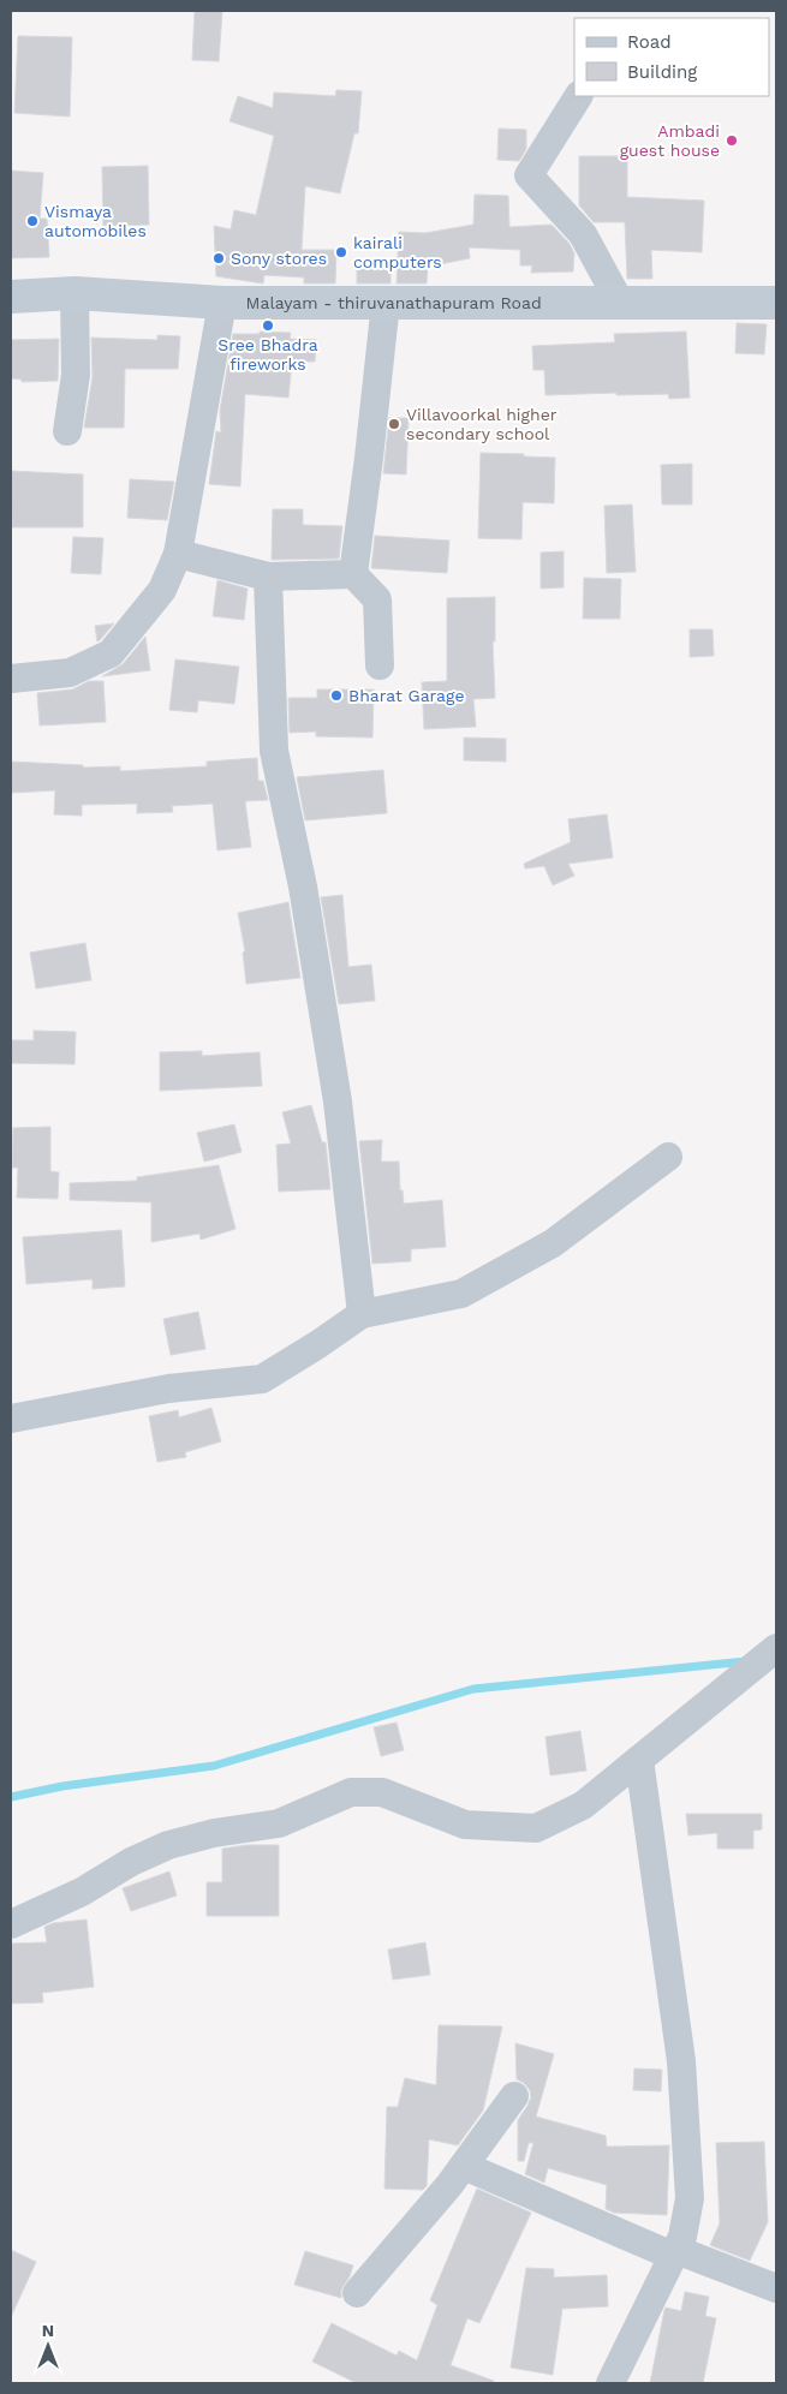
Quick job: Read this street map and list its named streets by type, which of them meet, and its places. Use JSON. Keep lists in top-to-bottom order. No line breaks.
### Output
{"streets":{"main road":["Malayam - thiruvanathapuram Road"]},"places":["Ambadi guest house","Vismaya automobiles","kairali computers","Sony stores","Sree Bhadra fireworks","Villavoorkal higher secondary school","Bharat Garage"],"legend":["Road","Building"],"north":"top"}
